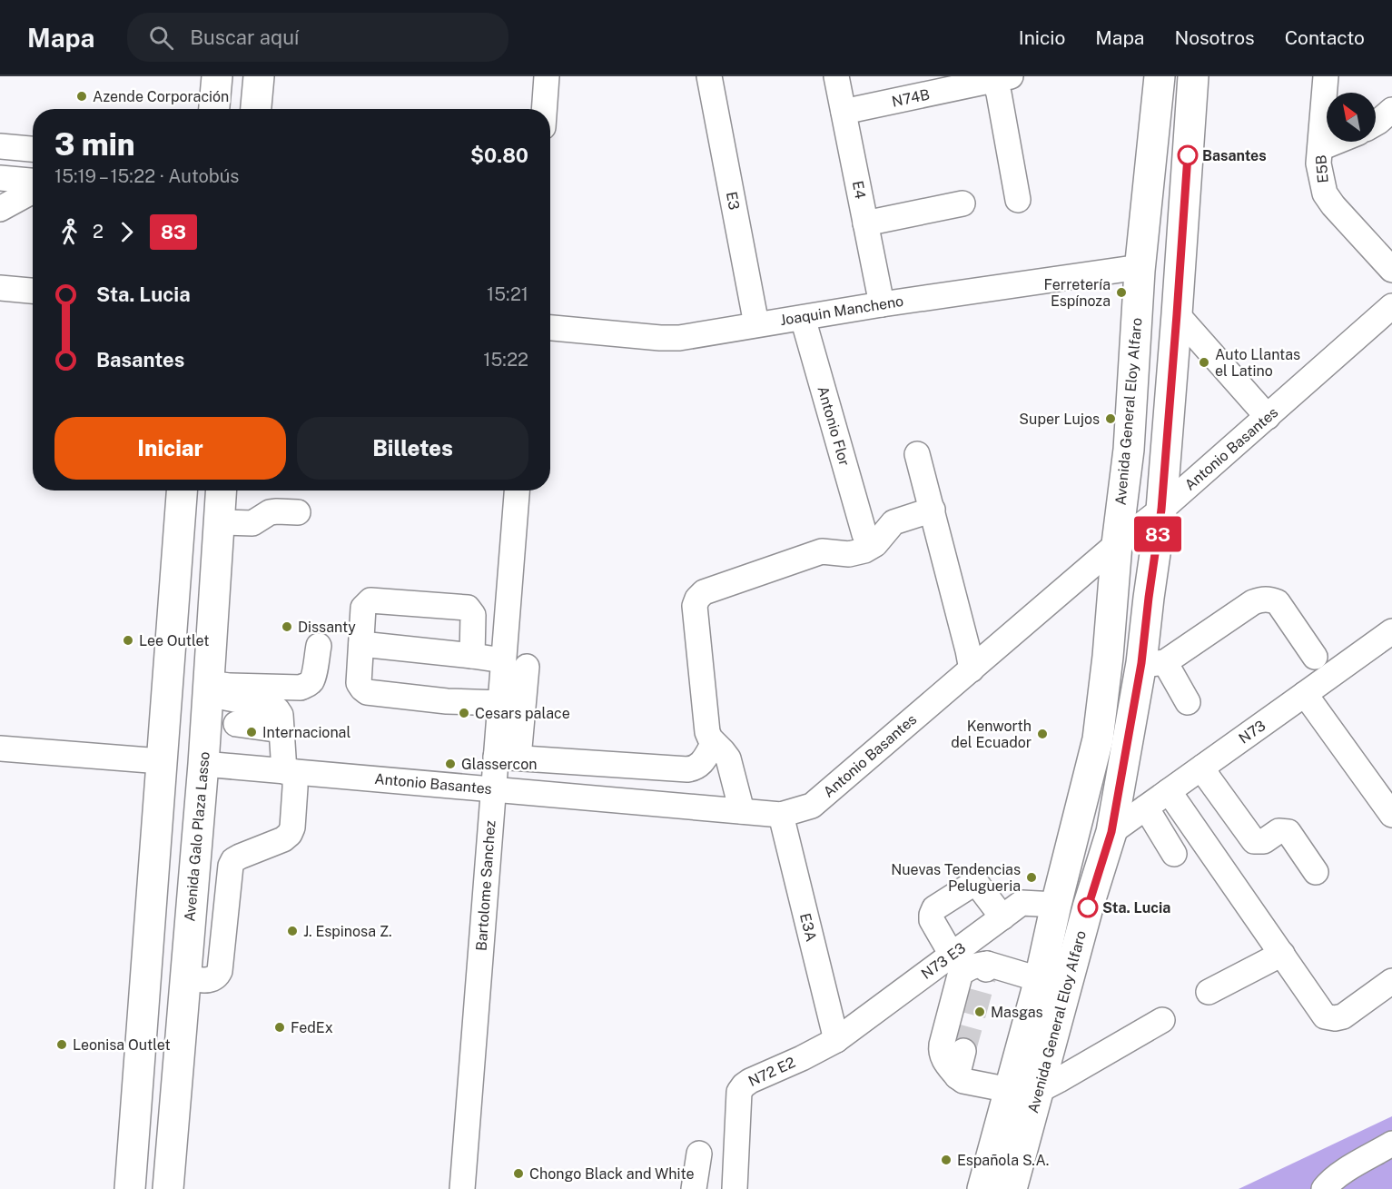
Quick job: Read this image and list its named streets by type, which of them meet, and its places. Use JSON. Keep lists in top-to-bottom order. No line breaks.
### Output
{"streets":{"main road":["Avenida General Eloy Alfaro","Avenida Galo Plaza Lasso"],"street":["N74B","E5B","E4","E3","Joaquin Mancheno","Antonio Flor","Antonio Basantes","N73","Bartolome Sanchez","E3A","N73 E3","N72 E2"]},"crossings":[["N74B","E4"],["E4","Joaquin Mancheno"],["E3","Joaquin Mancheno"],["Joaquin Mancheno","Avenida General Eloy Alfaro"],["Joaquin Mancheno","Antonio Flor"],["Avenida General Eloy Alfaro","Antonio Basantes"],["Avenida General Eloy Alfaro","N73"],["Avenida General Eloy Alfaro","N73 E3"],["Antonio Basantes","Avenida Galo Plaza Lasso"],["Antonio Basantes","Bartolome Sanchez"],["Antonio Basantes","E3A"],["E3A","N73 E3"],["E3A","N72 E2"],["N73 E3","N72 E2"]],"places":["Azende Corporación","Basantes","Ferretería Espínoza","Auto Llantas el Latino","Super Lujos","Dissanty","Lee Outlet","Cesars palace","Internacional","Kenworth del Ecuador","Glassercon","Nuevas Tendencias Pelugueria","Sta. Lucia","J. Espinosa Z.","Masgas","FedEx","Leonisa Outlet","Española S.A.","Chongo Black and White"],"lines":["bus line 83"],"north":"top left","page":{"header":"Mapa","search":"Buscar aquí","nav":["Inicio","Mapa","Nosotros","Contacto"],"on_map":"83","heading":["3 min","15:19 – 15:22 · Autobús","$0.80"],"legs":["2","83"],"list":[{"name":"Sta. Lucia","value":"15:21"},{"name":"Basantes","value":"15:22"}],"buttons":["Iniciar","Billetes"]}}
